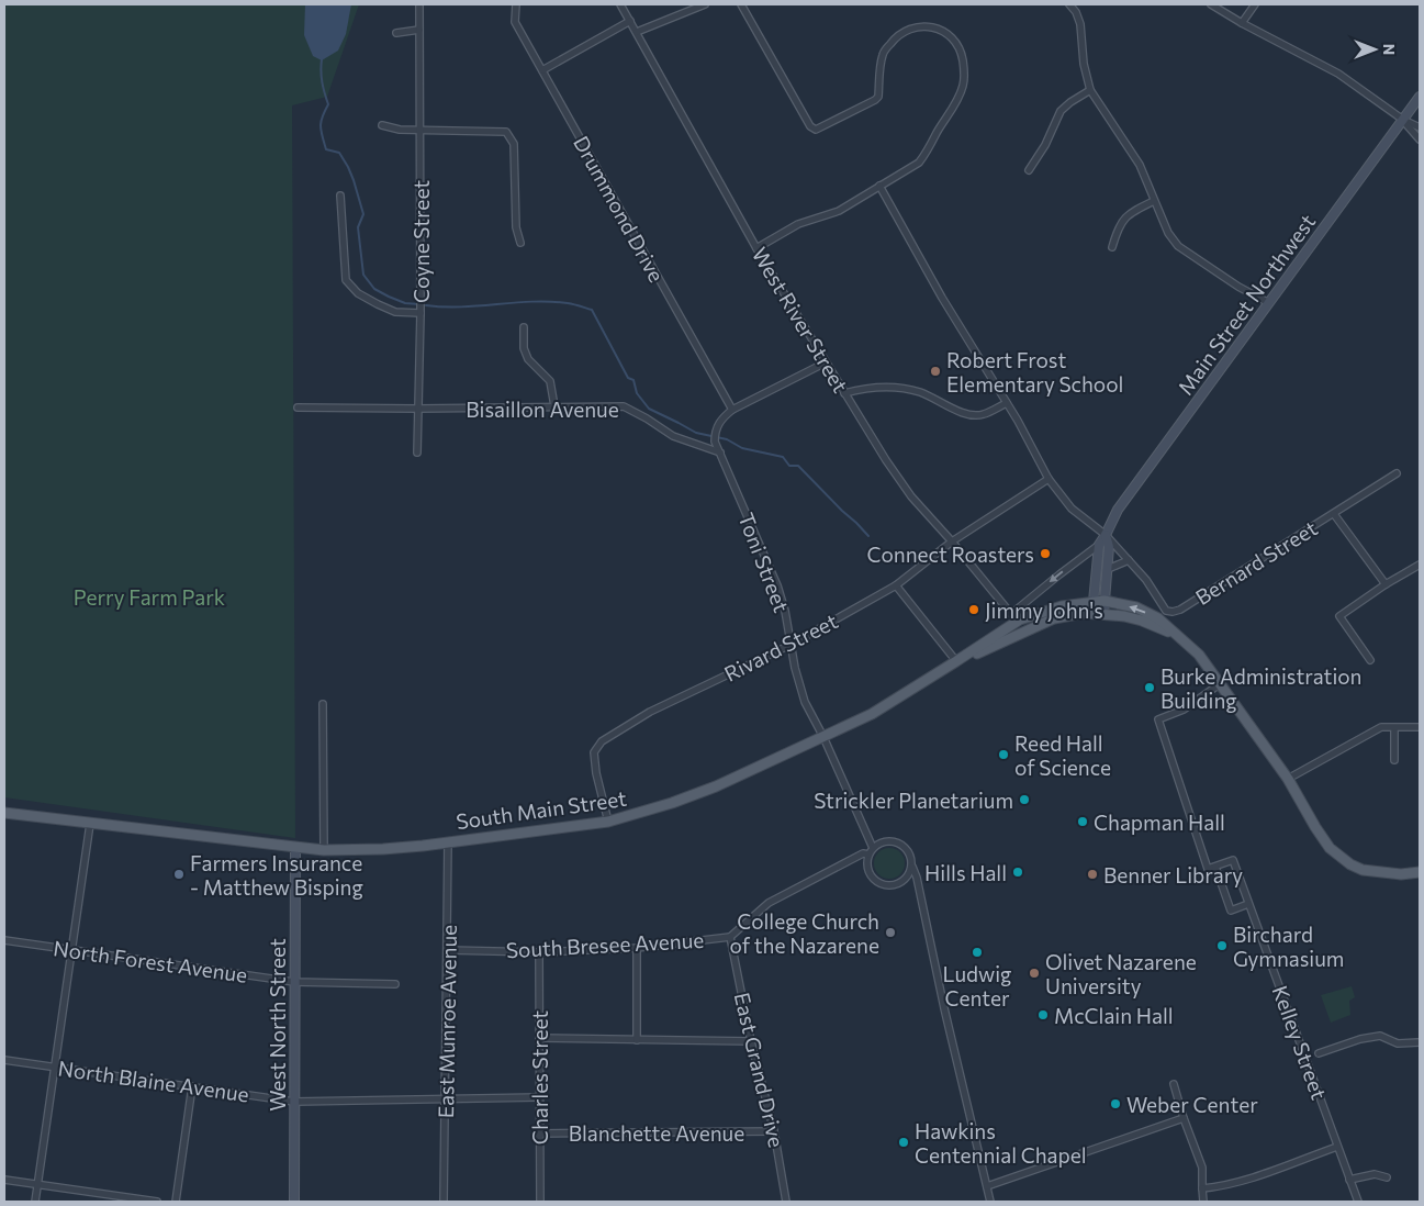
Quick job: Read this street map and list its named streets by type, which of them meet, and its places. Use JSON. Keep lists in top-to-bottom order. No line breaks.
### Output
{"streets":{"main road":["Main Street Northwest","South Main Street","West North Street"],"street":["Drummond Drive","Coyne Street","West River Street","Bisaillon Avenue","Toni Street","Bernard Street","Rivard Street","South Bresee Avenue","North Forest Avenue","East Munroe Avenue","Kelley Street","East Grand Drive","Charles Street","North Blaine Avenue","Blanchette Avenue"]},"crossings":[["Coyne Street","Bisaillon Avenue"],["Main Street Northwest","Bernard Street"],["Main Street Northwest","South Main Street"],["West River Street","Rivard Street"],["West River Street","South Main Street"],["Bisaillon Avenue","Toni Street"],["Toni Street","Rivard Street"],["Toni Street","South Main Street"],["Toni Street","South Bresee Avenue"],["Bernard Street","Rivard Street"],["Rivard Street","South Main Street"],["South Main Street","East Munroe Avenue"],["South Main Street","West North Street"],["South Bresee Avenue","East Munroe Avenue"],["South Bresee Avenue","East Grand Drive"],["South Bresee Avenue","Charles Street"],["North Forest Avenue","West North Street"],["East Munroe Avenue","North Blaine Avenue"],["West North Street","North Blaine Avenue"],["East Grand Drive","Blanchette Avenue"],["Charles Street","North Blaine Avenue"],["Charles Street","Blanchette Avenue"]],"parks":["Perry Farm Park"],"places":["Robert Frost Elementary School","Connect Roasters","Jimmy John's","Burke Administration Building","Reed Hall of Science","Strickler Planetarium","Chapman Hall","Hills Hall","Farmers Insurance - Matthew Bisping","Benner Library","College Church of the Nazarene","Birchard Gymnasium","Ludwig Center","Olivet Nazarene University","McClain Hall","Weber Center","Hawkins Centennial Chapel"],"north":"right"}
